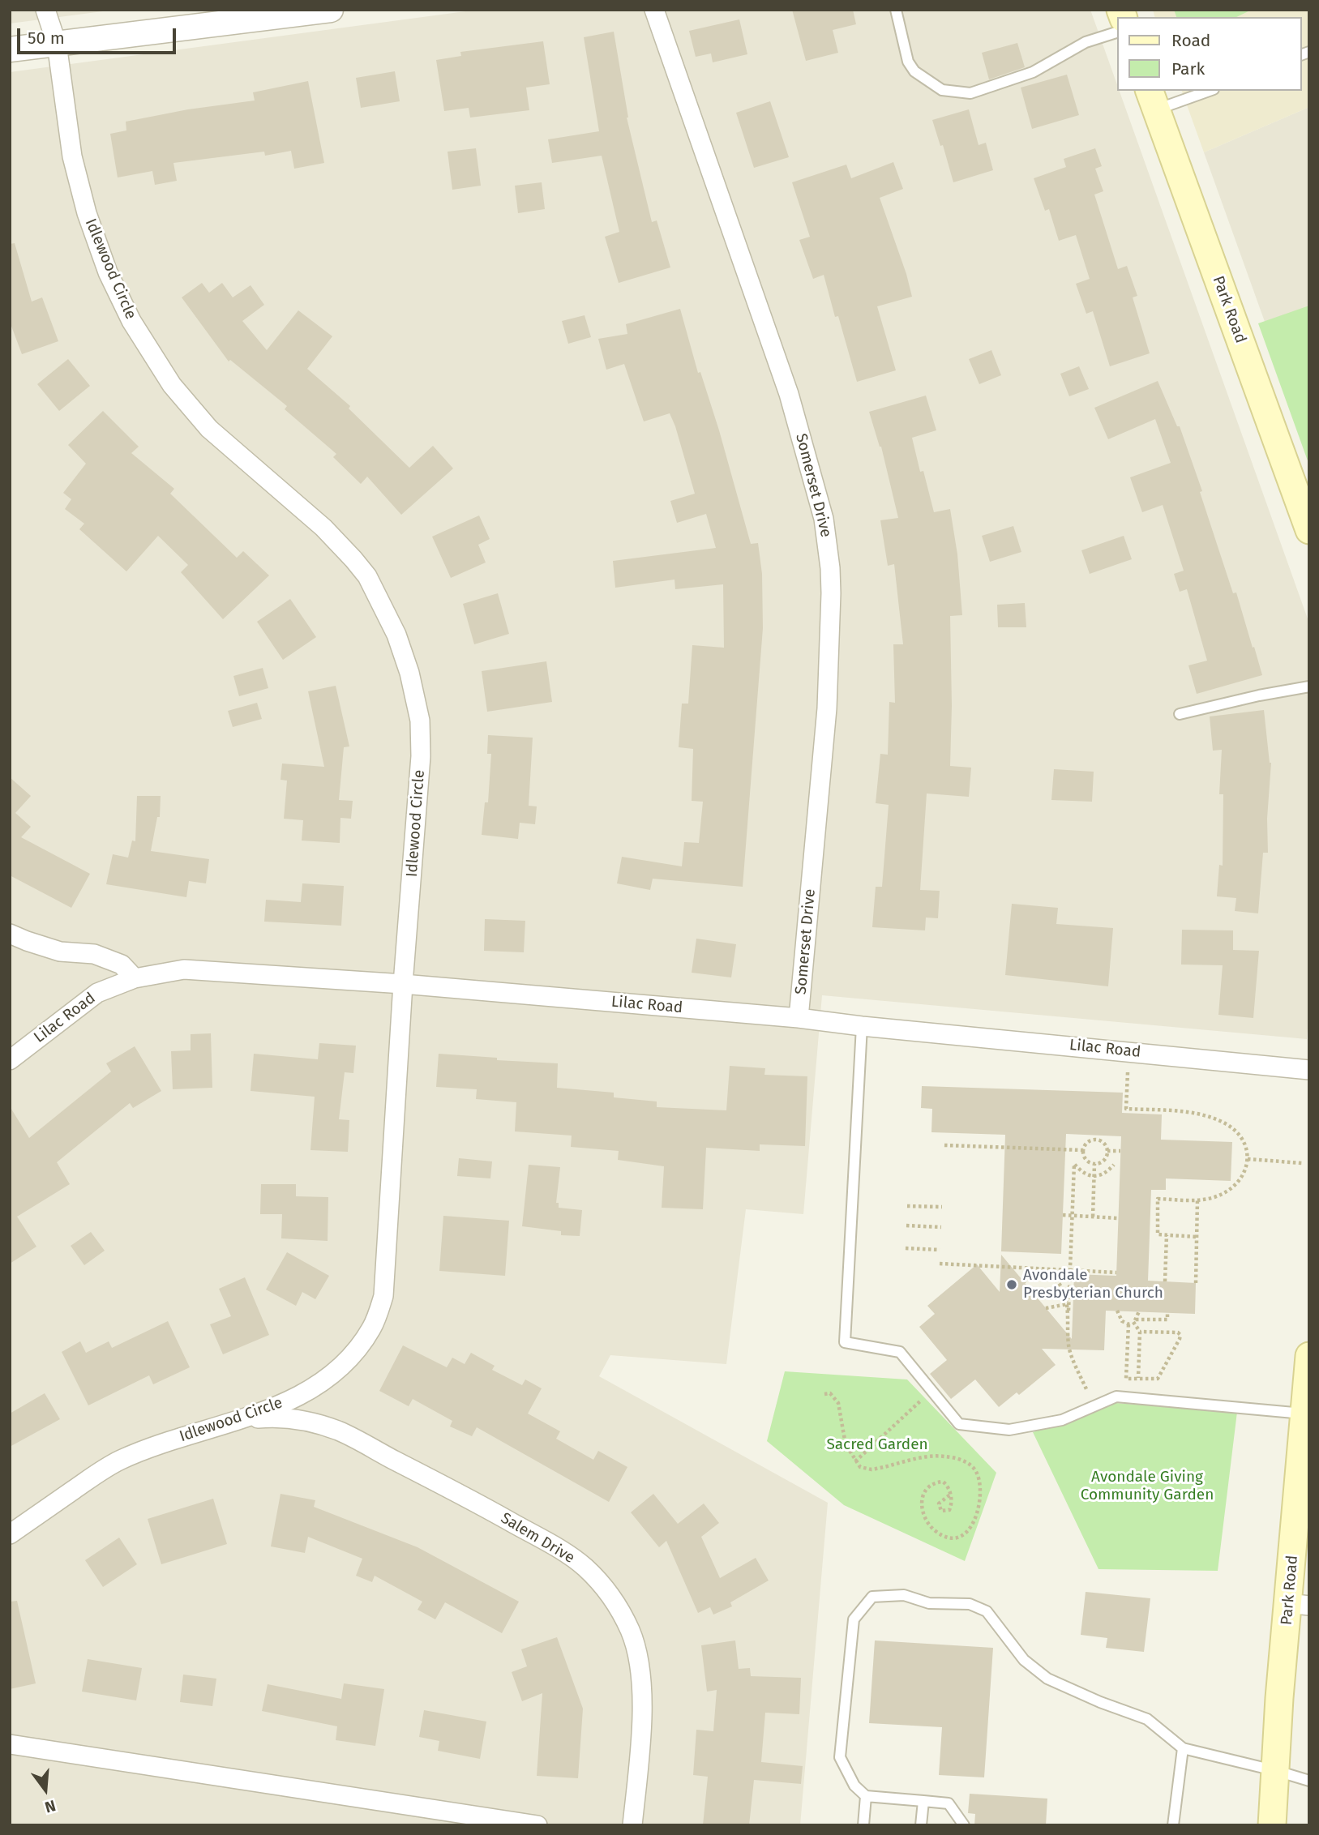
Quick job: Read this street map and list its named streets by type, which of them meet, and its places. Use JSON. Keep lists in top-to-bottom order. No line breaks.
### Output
{"streets":{"main road":["Park Road"],"street":["Idlewood Circle","Somerset Drive","Lilac Road","Salem Drive"]},"crossings":[["Idlewood Circle","Lilac Road"],["Idlewood Circle","Salem Drive"],["Somerset Drive","Lilac Road"]],"parks":["Sacred Garden","Avondale Giving Community Garden"],"places":["Avondale Presbyterian Church"],"legend":["Road","Park"],"scale_bar":"50 m","north":"bottom"}
